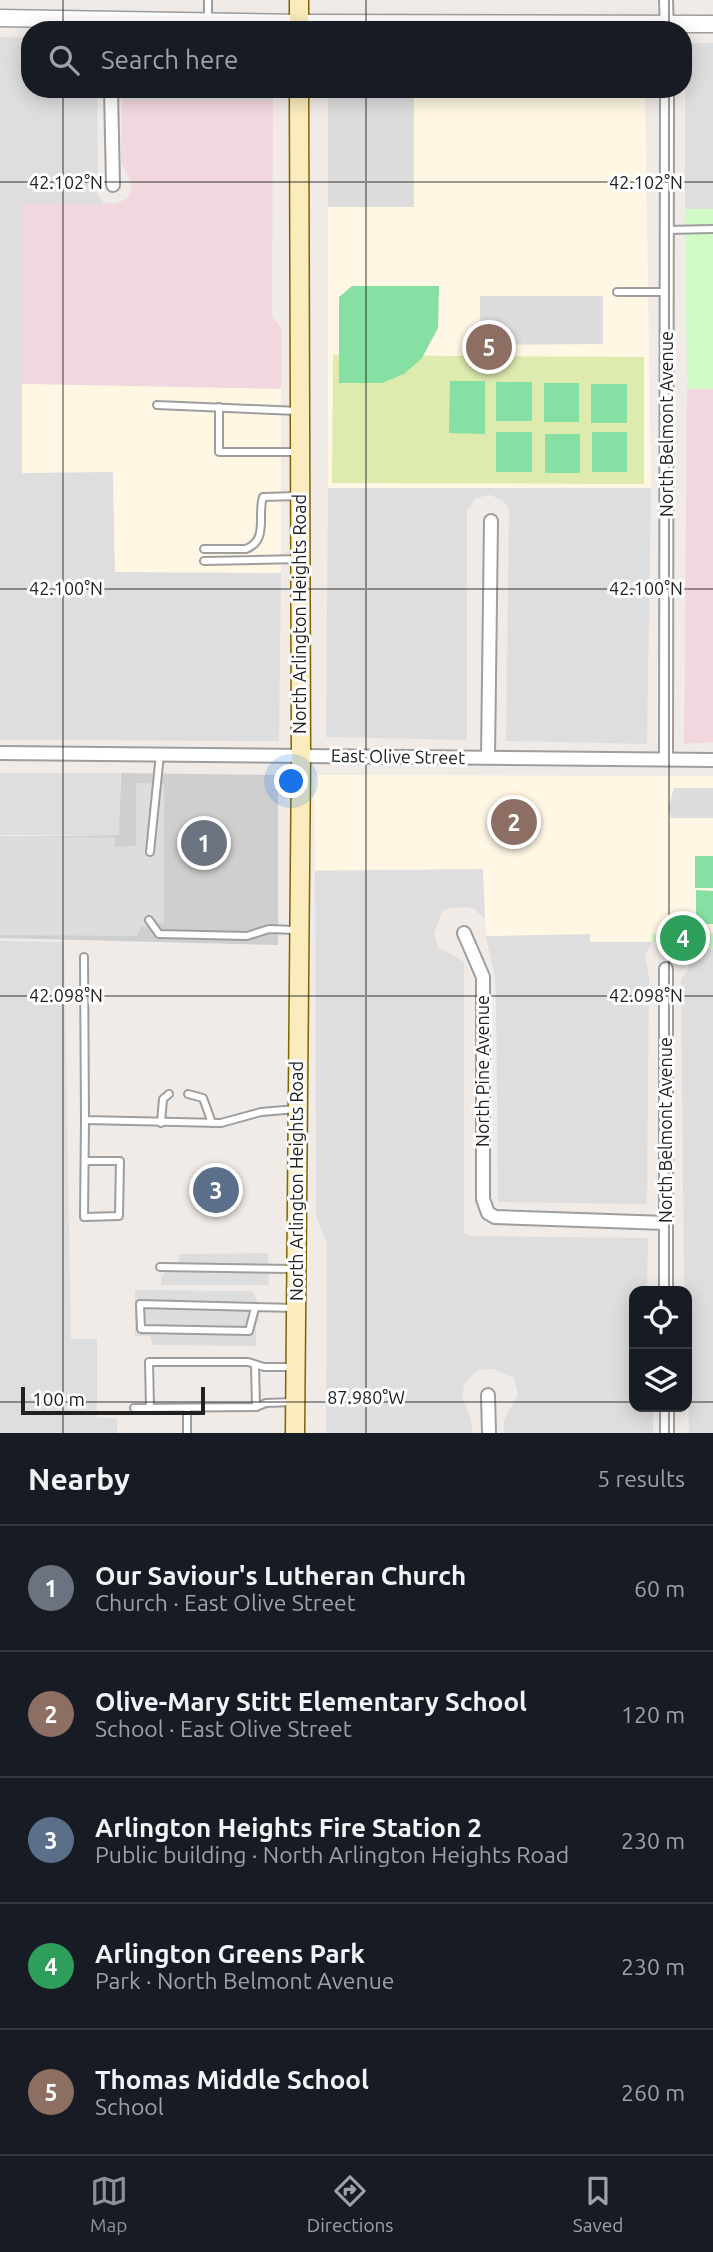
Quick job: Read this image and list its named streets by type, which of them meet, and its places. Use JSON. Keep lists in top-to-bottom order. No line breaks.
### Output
{"streets":{"main road":["North Arlington Heights Road"],"street":["North Belmont Avenue","East Olive Street","North Pine Avenue"]},"crossings":[["North Belmont Avenue","East Olive Street"],["North Belmont Avenue","North Pine Avenue"],["North Arlington Heights Road","East Olive Street"]],"scale_bar":"100 m","page":{"search":"Search here","pins":["5","2","1","4","3"],"scale":"100 m","heading":["Nearby","5 results"],"list":[{"mark":"1","name":"Our Saviour's Lutheran Church","note":"Church · East Olive Street","value":"60 m"},{"mark":"2","name":"Olive-Mary Stitt Elementary School","note":"School · East Olive Street","value":"120 m"},{"mark":"3","name":"Arlington Heights Fire Station 2","note":"Public building · North Arlington Heights Road","value":"230 m"},{"mark":"4","name":"Arlington Greens Park","note":"Park · North Belmont Avenue","value":"230 m"},{"mark":"5","name":"Thomas Middle School","note":"School","value":"260 m"}],"nav":["Map","Directions","Saved"]},"coordinates":["42.102°N","42.100°N","42.098°N","87.980°W"]}
